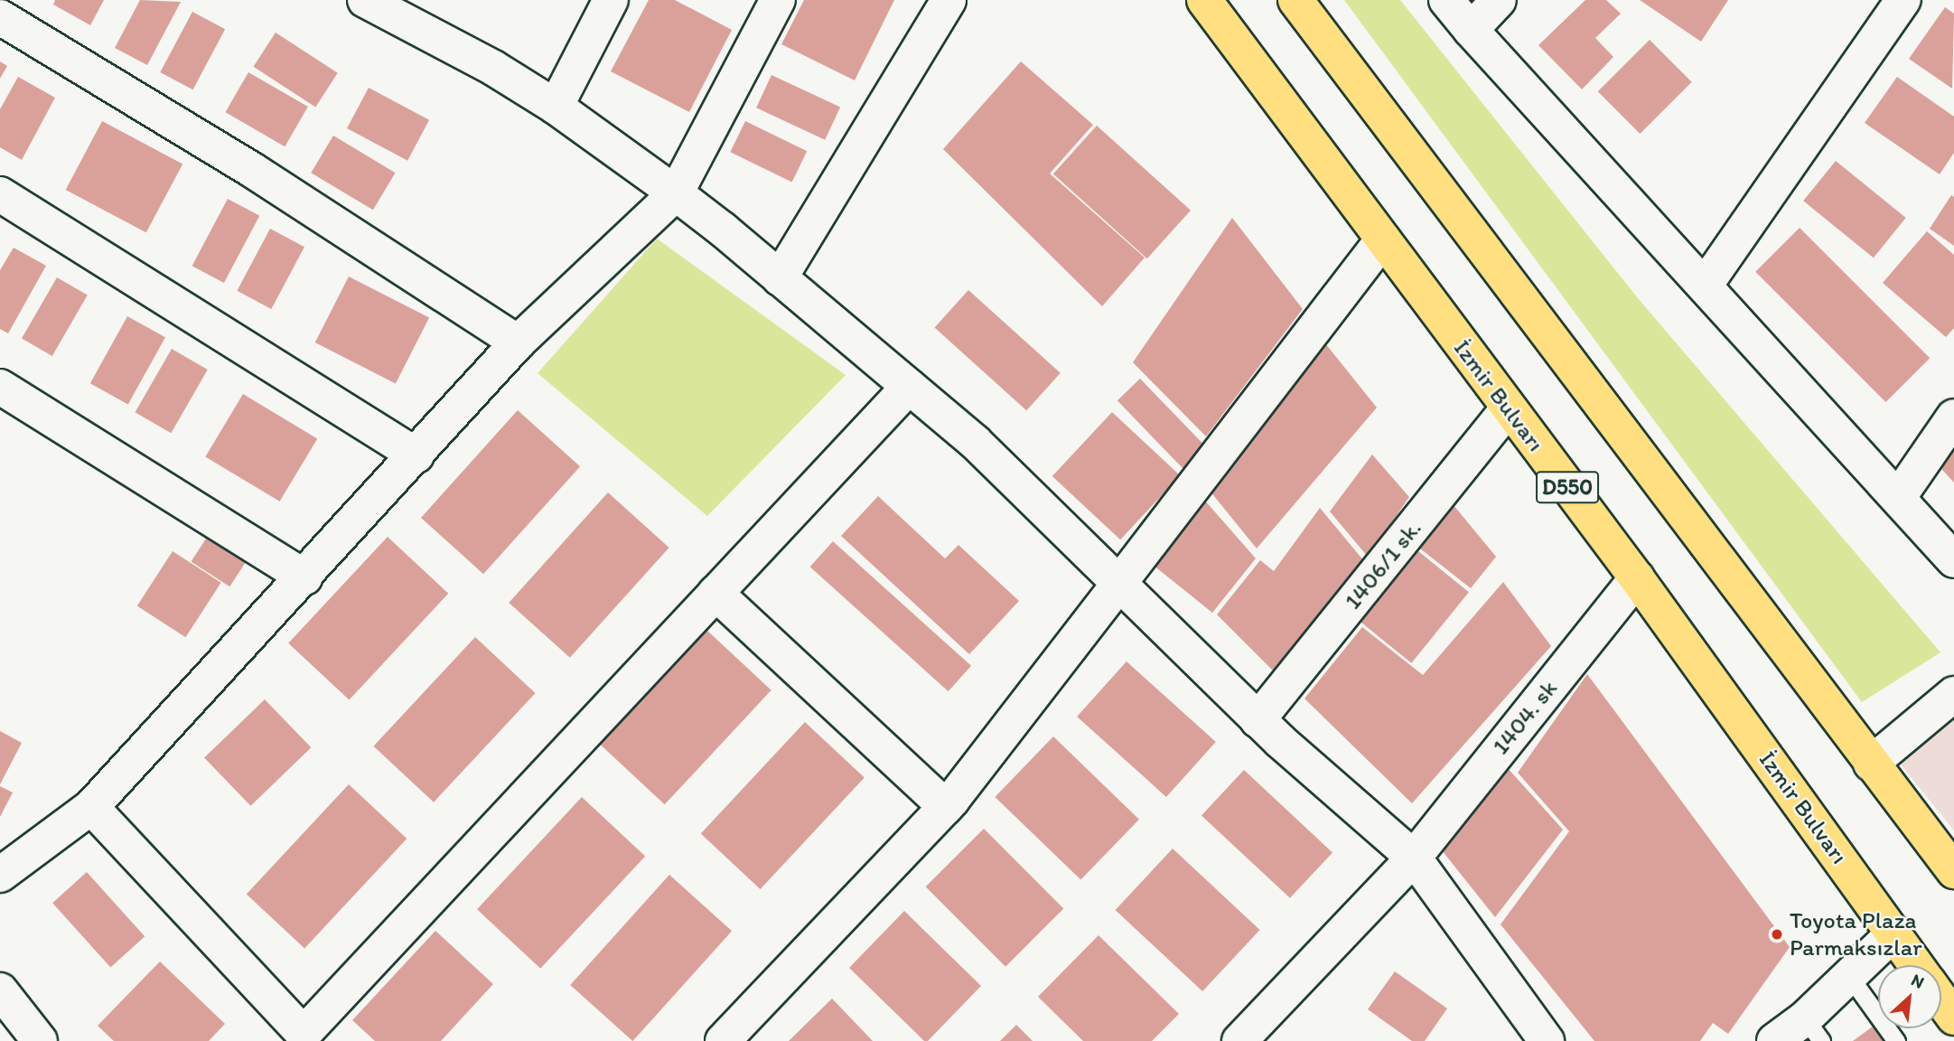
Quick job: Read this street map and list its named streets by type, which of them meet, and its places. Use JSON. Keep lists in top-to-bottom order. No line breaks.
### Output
{"streets":{"highway":["İzmir Bulvarı","D550"],"street":["1406/1 sk.","1404. sk"]},"crossings":[["İzmir Bulvarı","1406/1 sk."],["İzmir Bulvarı","1404. sk"]],"places":["Toyota Plaza Parmaksızlar"],"north":"top right"}
